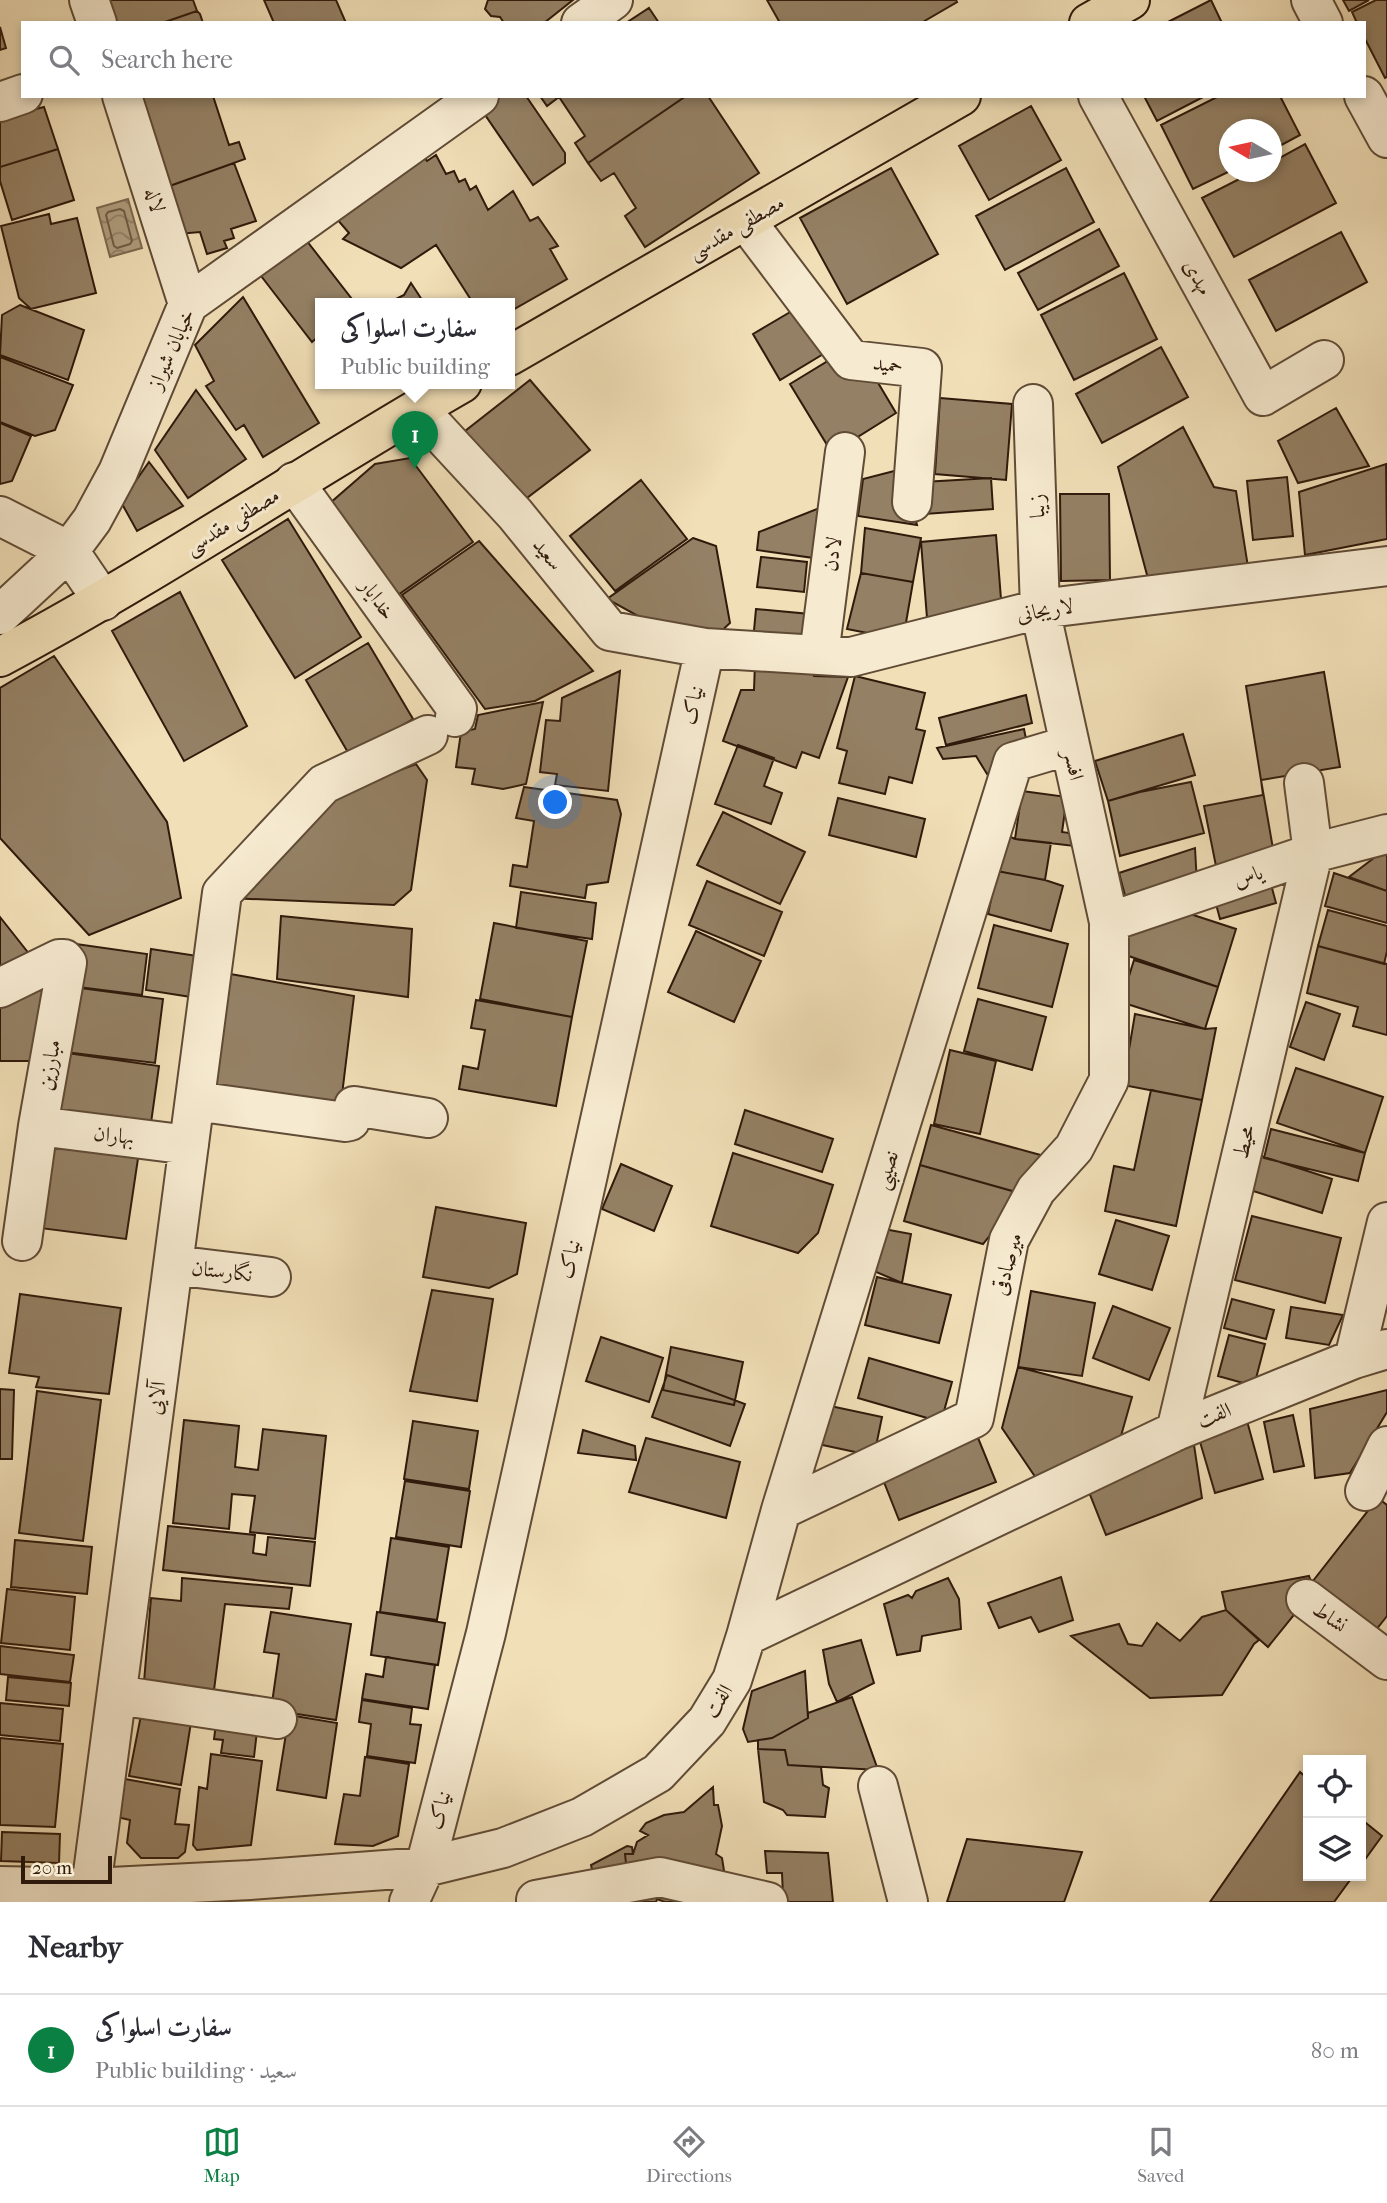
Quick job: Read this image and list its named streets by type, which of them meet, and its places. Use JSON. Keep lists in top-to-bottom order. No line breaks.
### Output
{"streets":{"main road":["مصطفی مقدسی"],"street":["لاله","مهدی","خیابان شیراز","حمید","زیبا","سعید","لادن","خدایار","لاریجانی","نیاک","افسر","یاس","مبارزین","بهاران","محیط","نصیبی","میرصادقی","نگارستان","آلایی","الفت","نشاط"]},"crossings":[["لاله","خیابان شیراز"],["مصطفی مقدسی","حمید"],["مصطفی مقدسی","سعید"],["مصطفی مقدسی","خدایار"],["زیبا","لاریجانی"],["زیبا","افسر"],["سعید","لاریجانی"],["سعید","نیاک"],["لادن","لاریجانی"],["خدایار","آلایی"],["لاریجانی","نیاک"],["لاریجانی","افسر"],["نیاک","الفت"],["افسر","یاس"],["افسر","نصیبی"],["افسر","میرصادقی"],["یاس","محیط"],["یاس","میرصادقی"],["مبارزین","بهاران"],["بهاران","آلایی"],["محیط","الفت"],["نصیبی","میرصادقی"],["نصیبی","الفت"],["نگارستان","آلایی"],["آلایی","الفت"]],"scale_bar":"20 m","north":"left","page":{"search":"Search here","popup":["سفارت اسلواکی","Public building"],"pins":"1","scale":"20 m","heading":"Nearby","list":[{"mark":"1","name":"سفارت اسلواکی","note":"Public building · سعید","value":"80 m"}],"nav":["Map","Directions","Saved"]}}
